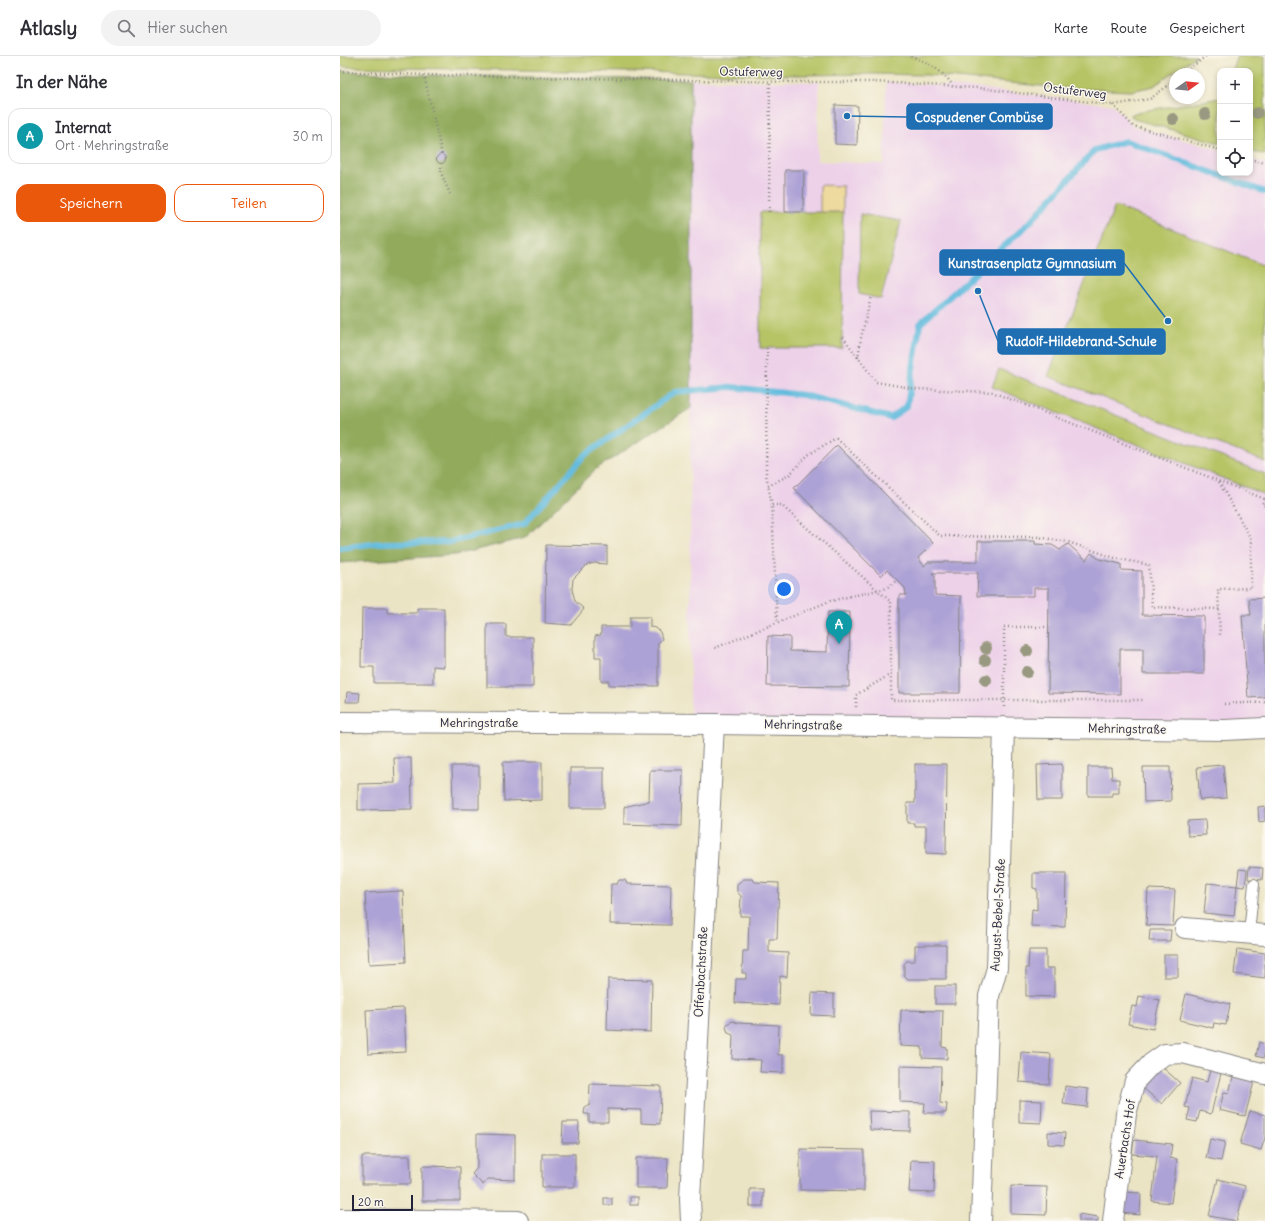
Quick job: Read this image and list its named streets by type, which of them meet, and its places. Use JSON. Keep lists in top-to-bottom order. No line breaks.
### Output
{"streets":{"street":["Mehringstraße","August-Bebel-Straße","Offenbachstraße","Auerbachs Hof"],"path":["Ostuferweg"]},"crossings":[["Mehringstraße","August-Bebel-Straße"],["Mehringstraße","Offenbachstraße"]],"places":["Cospudener Combüse","Rudolf-Hildebrand-Schule","Kunstrasenplatz Gymnasium"],"scale_bar":"20 m","north":"right","page":{"header":"Atlasly","search":"Hier suchen","nav":["Karte","Route","Gespeichert"],"heading":"In der Nähe","map_buttons":["+","−"],"list":[{"mark":"A","name":"Internat","note":"Ort · Mehringstraße","value":"30 m"}],"buttons":["Speichern","Teilen"],"pins":"A","scale":"20 m"}}
